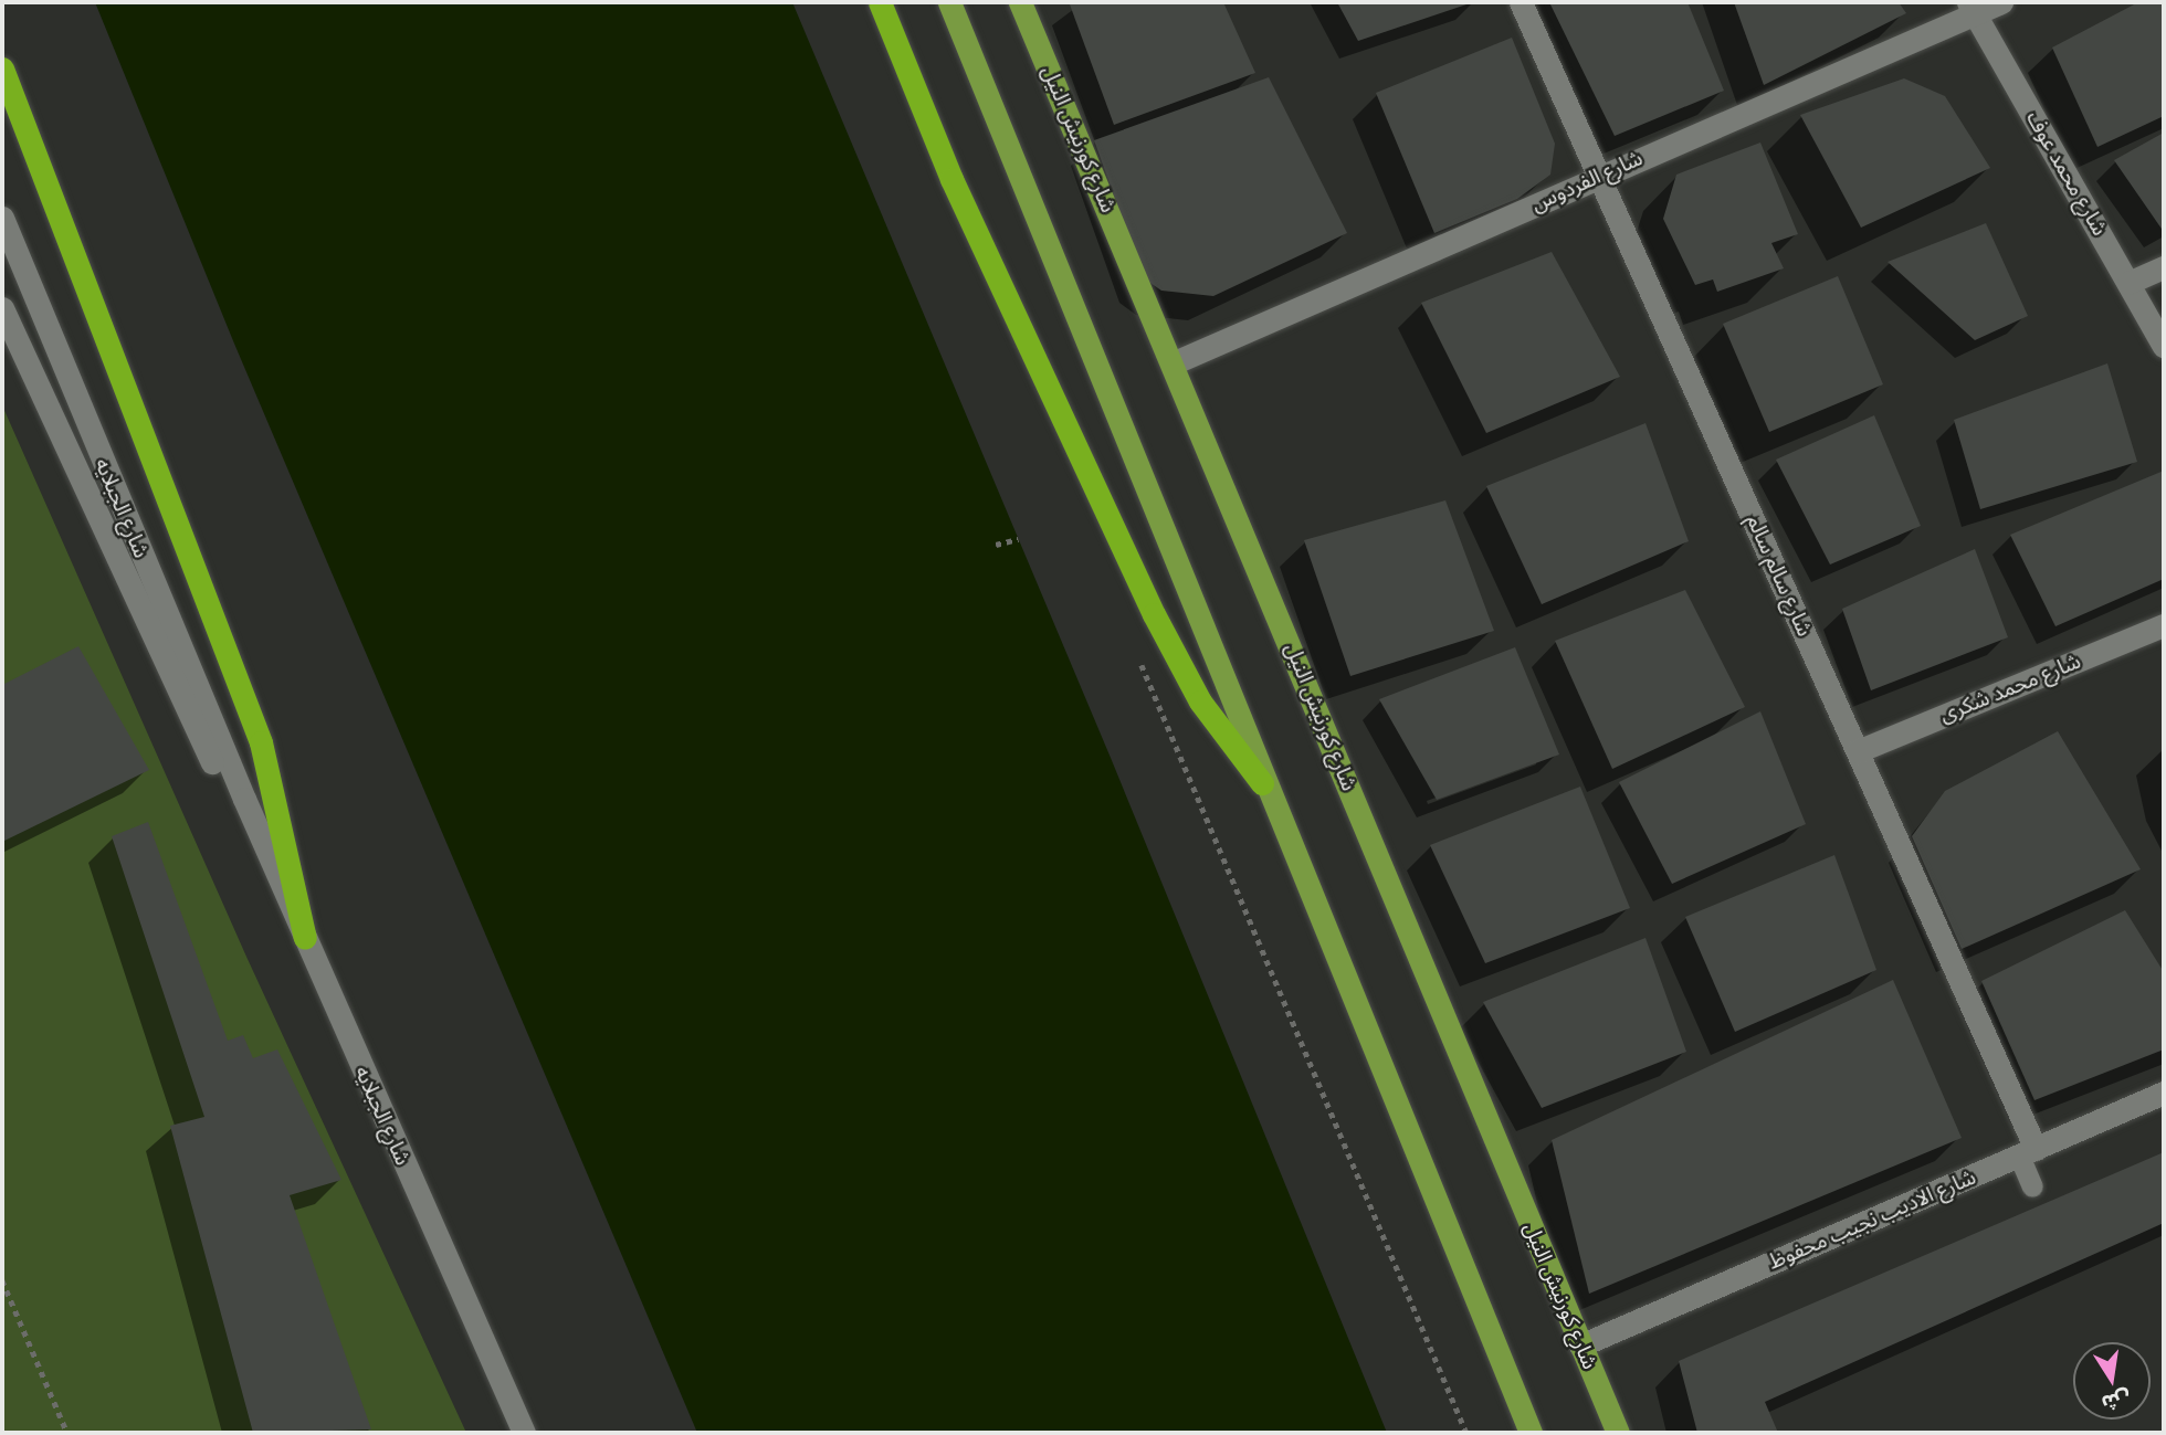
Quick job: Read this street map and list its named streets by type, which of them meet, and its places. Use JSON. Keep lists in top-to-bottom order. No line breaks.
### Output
{"streets":{"main road":["شارع كورنيش النيل"],"street":["شارع محمد عوف","شارع الفردوس","شارع الجبلايه","شارع سالم سالم","شارع محمد شكرى","شارع الاديب نجيب محفوظ"]},"crossings":[["شارع كورنيش النيل","شارع الفردوس"],["شارع كورنيش النيل","شارع الاديب نجيب محفوظ"],["شارع محمد عوف","شارع الفردوس"],["شارع الفردوس","شارع سالم سالم"],["شارع سالم سالم","شارع محمد شكرى"],["شارع سالم سالم","شارع الاديب نجيب محفوظ"]],"north":"bottom"}
